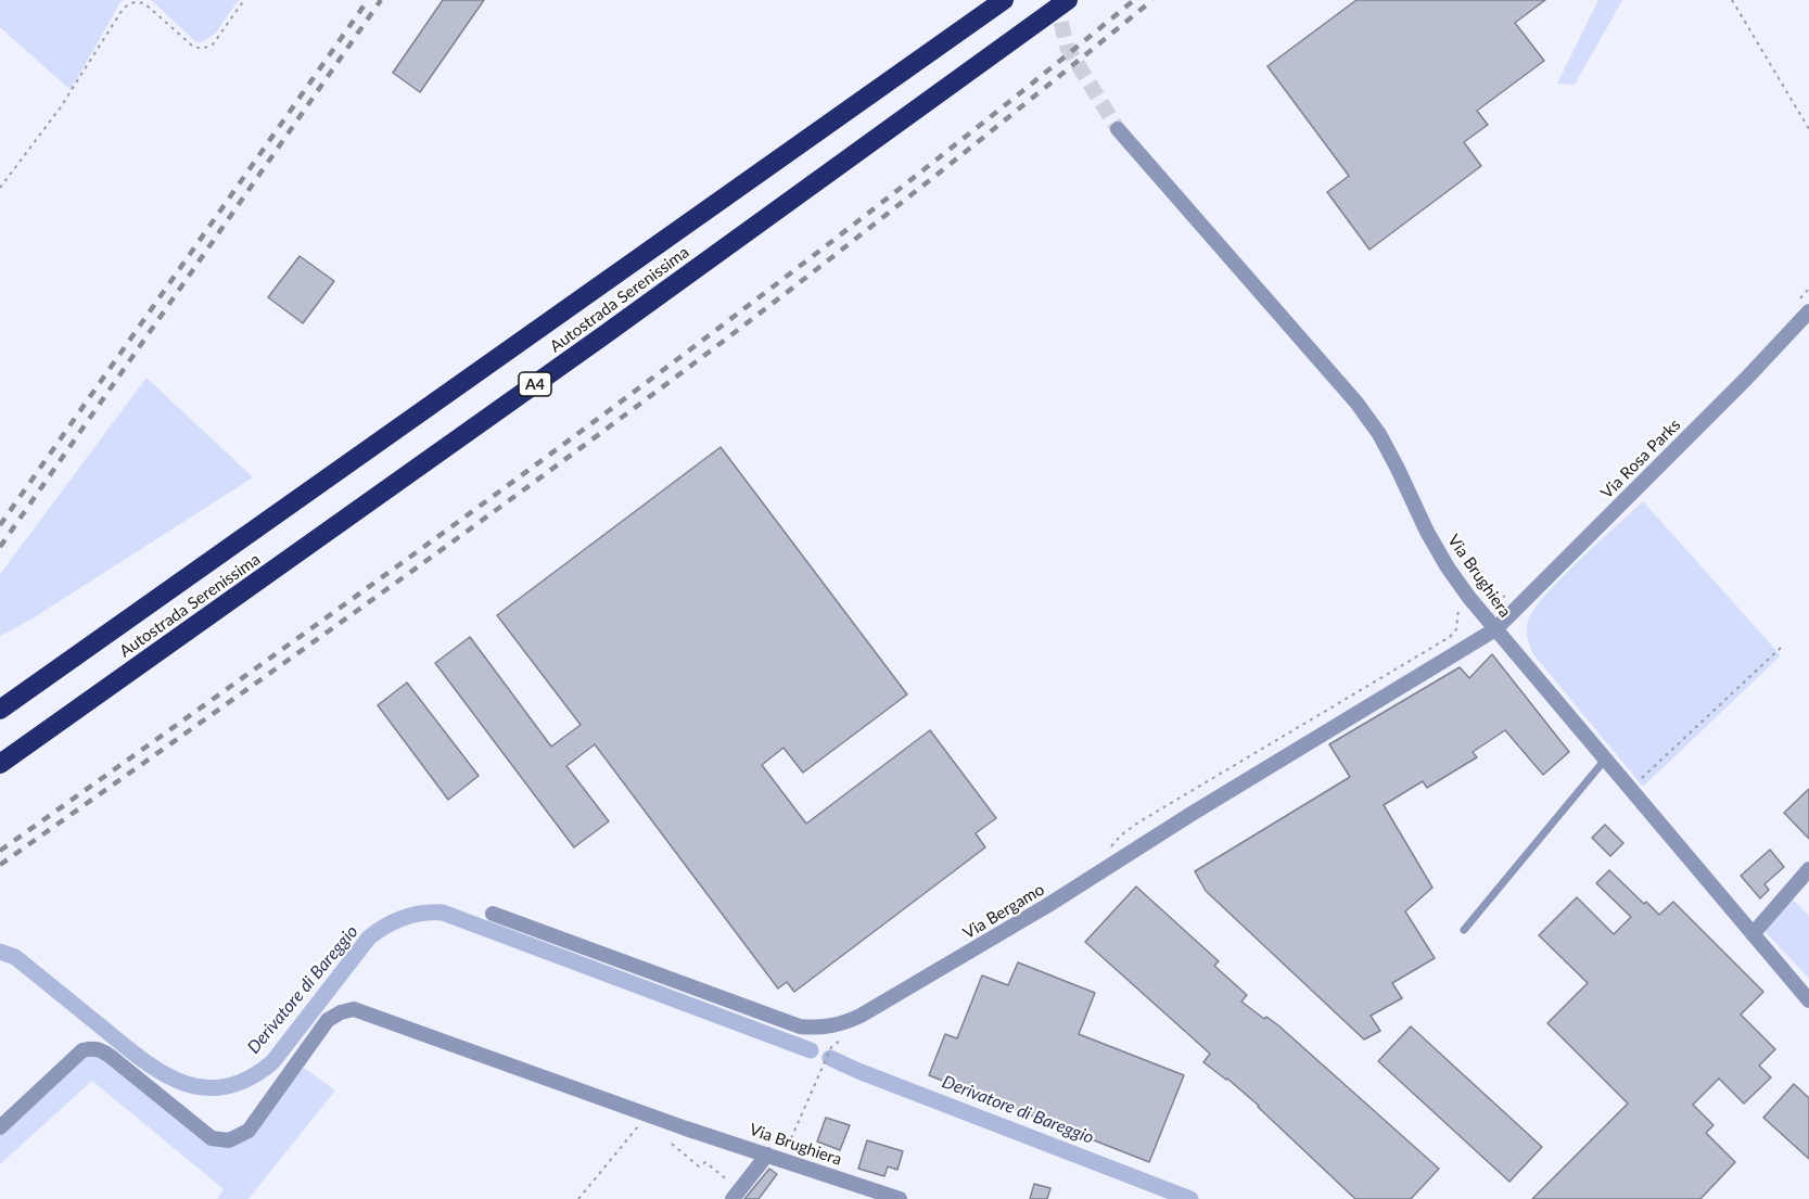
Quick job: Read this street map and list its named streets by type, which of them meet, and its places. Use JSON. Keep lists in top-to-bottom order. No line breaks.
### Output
{"streets":{"highway":["Autostrada Serenissima","A4"],"street":["Via Rosa Parks","Via Brughiera","Via Bergamo"]},"crossings":[["Via Rosa Parks","Via Brughiera"],["Via Rosa Parks","Via Bergamo"],["Via Brughiera","Via Bergamo"]],"water":["Derivatore di Bareggio"]}
